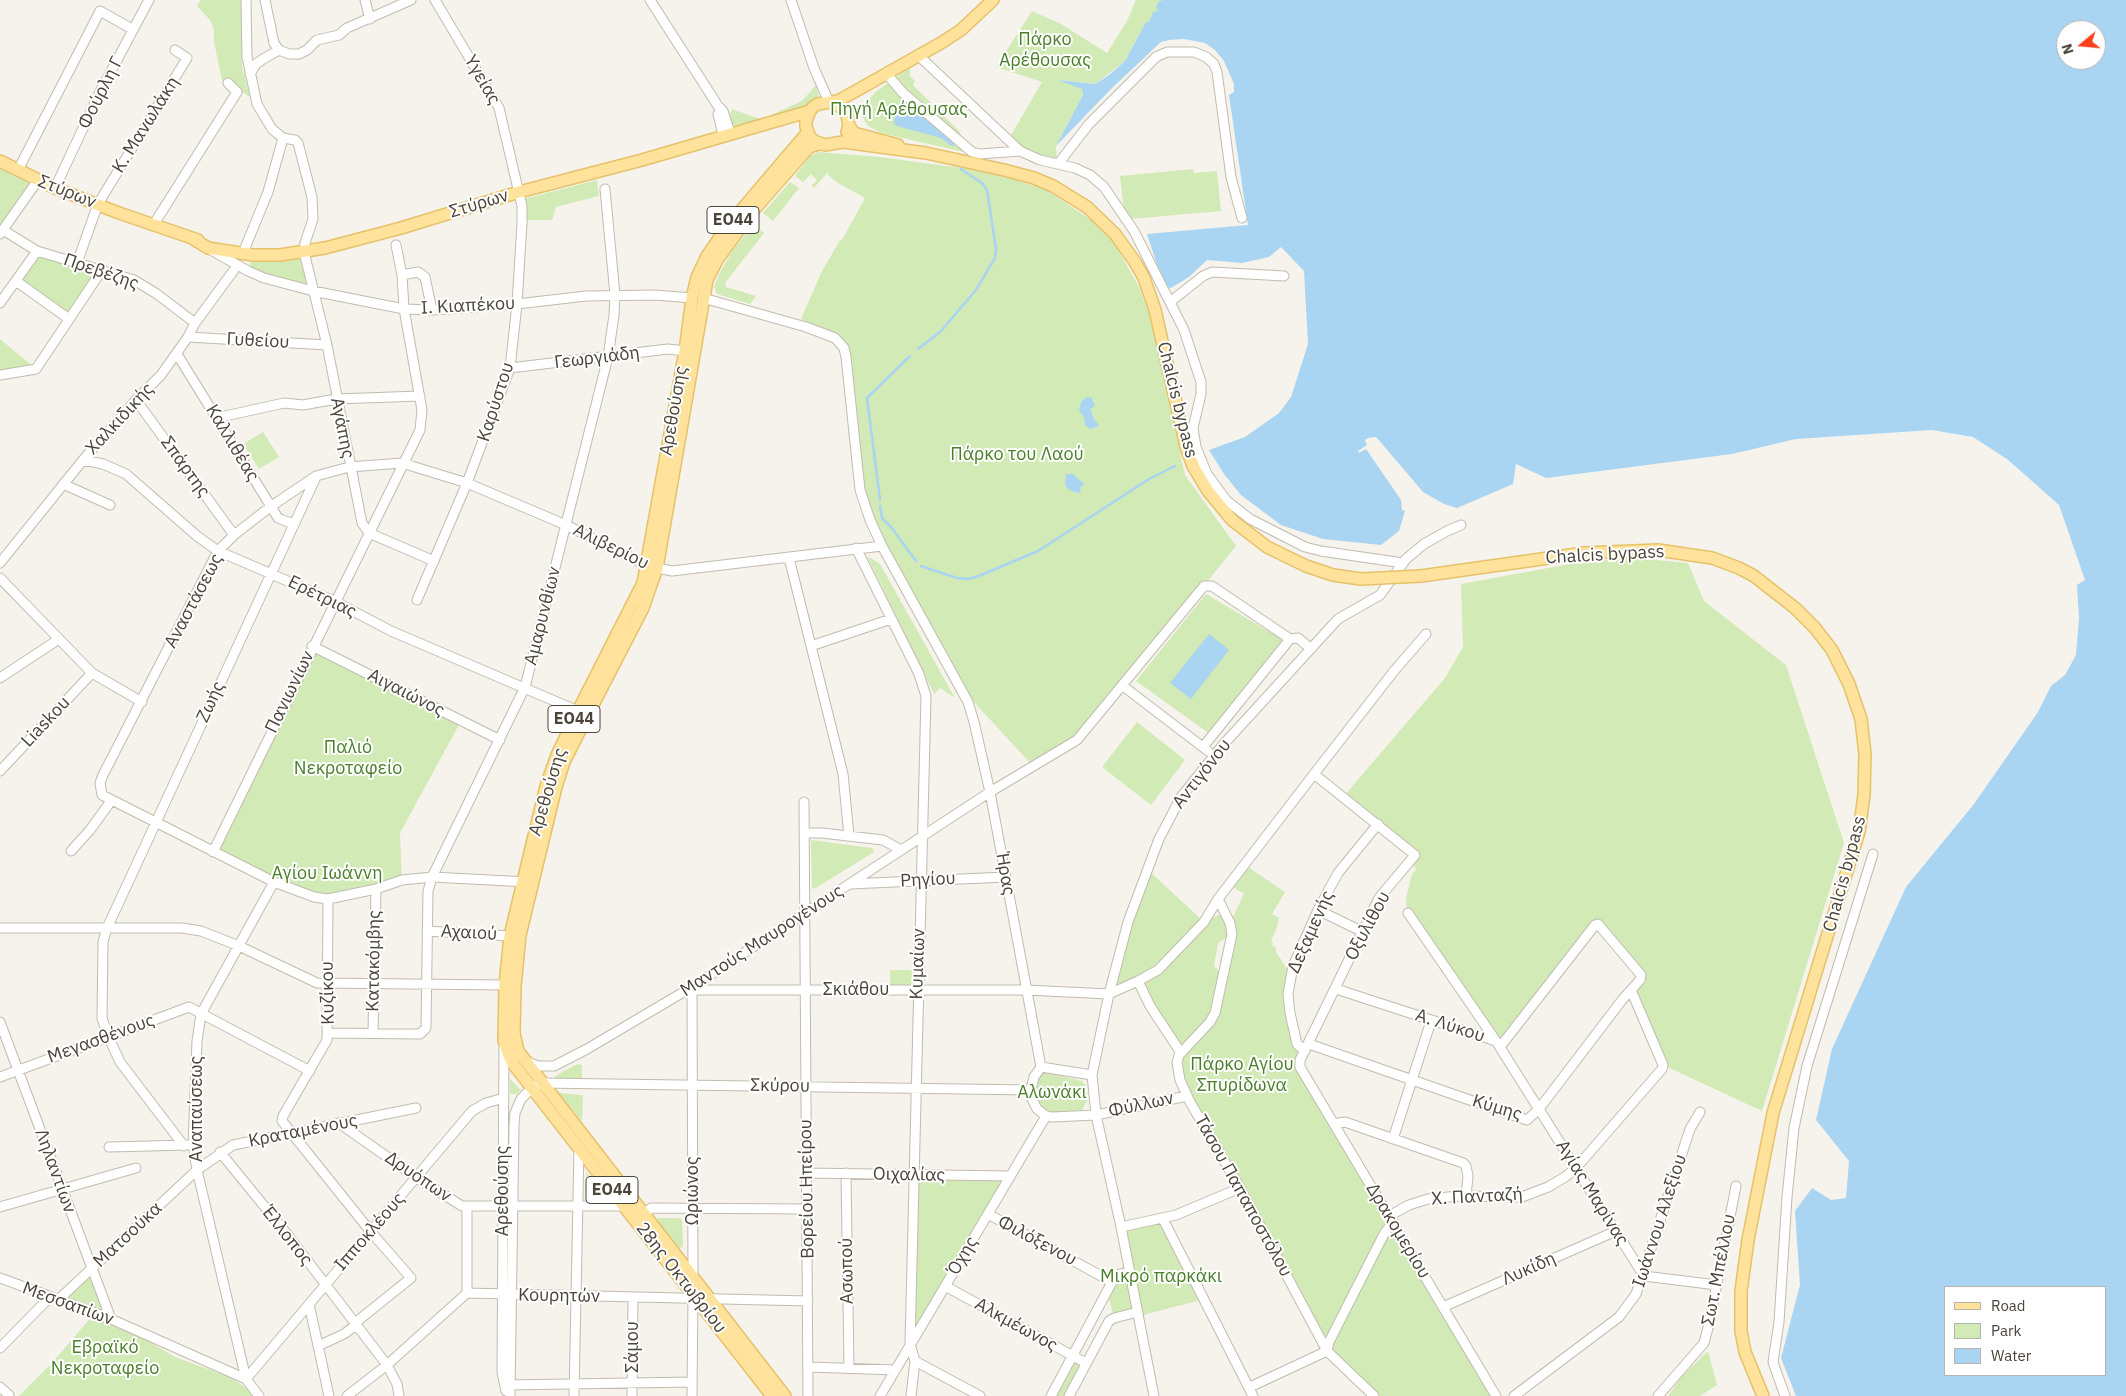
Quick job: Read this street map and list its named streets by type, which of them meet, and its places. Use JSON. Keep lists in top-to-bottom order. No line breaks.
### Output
{"streets":{"main road":["Στύρων","ΕΟ44","Chalcis bypass","Αρεθούσης","28ης Οκτωβρίου"],"street":["Υγείας","Φούρλη Γ","Κ. Μανωλάκη","Πρεβέζης","Ι. Κιαπέκου","Γυθείου","Γεωργιάδη","Καρύστου","Χαλκιδικής","Αγάπης","Καλλιθέας","Σπάρτης","Αλιβερίου","Ερέτριας","Αναστάσεως","Αμαρυνθίων","Πανιωνίων","Αιγαιώνος","Ζωής","Liaskou","Αντιγόνου","Ήρας","Ρηγίου","Οξυλίθου","Δεξαμενής","Αχαιού","Μαντούς Μαυρογένους","Κατακόμβης","Κυμαίων","Σκιάθου","Κυζίκου","Α. Λύκου","Μεγασθένους","Σκύρου","Φύλλων","Κύμης","Αναπαύσεως","Κραταμένους","Ληλαντίων","Οιχαλίας","Δρυόπων","Βορείου Ηπείρου","Ωριώνος","Αγίας Μαρίνας","Τάσου Παπαποστόλου","Χ. Πανταζή","Ιωάννου Αλεξίου","Δρακομερίου","Ιπποκλέους","Ματσούκα","Έλλοπος","Φιλόξενου","Όχης","Λυκίδη","Σωτ. Μπέλλου","Ασωπού","Κουρητών","Μεσσαπίων","Αλκμέωνος","Σάμου"]},"crossings":[["Υγείας","Στύρων"],["Υγείας","Καρύστου"],["Φούρλη Γ","Στύρων"],["Κ. Μανωλάκη","Στύρων"],["Στύρων","ΕΟ44"],["Στύρων","Ι. Κιαπέκου"],["Στύρων","Chalcis bypass"],["Στύρων","Καρύστου"],["Στύρων","Αρεθούσης"],["Στύρων","Αγάπης"],["ΕΟ44","Chalcis bypass"],["ΕΟ44","Αρεθούσης"],["Πρεβέζης","Χαλκιδικής"],["Ι. Κιαπέκου","Καρύστου"],["Ι. Κιαπέκου","Αρεθούσης"],["Ι. Κιαπέκου","Χαλκιδικής"],["Ι. Κιαπέκου","Αγάπης"],["Ι. Κιαπέκου","Αμαρυνθίων"],["Ι. Κιαπέκου","Πανιωνίων"],["Ι. Κιαπέκου","Ήρας"],["Γυθείου","Χαλκιδικής"],["Γυθείου","Αγάπης"],["Γεωργιάδη","Καρύστου"],["Γεωργιάδη","Αρεθούσης"],["Γεωργιάδη","Αμαρυνθίων"],["Chalcis bypass","Αρεθούσης"],["Καρύστου","Αλιβερίου"],["Αρεθούσης","Αλιβερίου"],["Αρεθούσης","Ερέτριας"],["Αρεθούσης","Αχαιού"],["Αρεθούσης","Μαντούς Μαυρογένους"],["Αρεθούσης","Σκύρου"],["Αρεθούσης","Δρυόπων"],["Αρεθούσης","Ιπποκλέους"],["Αρεθούσης","28ης Οκτωβρίου"],["Αρεθούσης","Κουρητών"],["Χαλκιδικής","Καλλιθέας"],["Χαλκιδικής","Σπάρτης"],["Χαλκιδικής","Ερέτριας"],["Αγάπης","Αλιβερίου"],["Αγάπης","Αναστάσεως"],["Αγάπης","Πανιωνίων"],["Καλλιθέας","Αναστάσεως"],["Καλλιθέας","Ζωής"],["Σπάρτης","Αναστάσεως"],["Αλιβερίου","Αναστάσεως"],["Αλιβερίου","Αμαρυνθίων"],["Αλιβερίου","Πανιωνίων"],["Αλιβερίου","Ήρας"],["Αλιβερίου","Κυμαίων"],["Ερέτριας","Αναστάσεως"],["Ερέτριας","Αμαρυνθίων"],["Ερέτριας","Πανιωνίων"],["Ερέτριας","Ζωής"],["Αναστάσεως","Ζωής"],["Αμαρυνθίων","Αιγαιώνος"],["Αμαρυνθίων","Αχαιού"],["Αμαρυνθίων","Κατακόμβης"],["Πανιωνίων","Αιγαιώνος"],["Ζωής","Μεγασθένους"],["Ζωής","Αναπαύσεως"],["Αντιγόνου","Σκιάθου"],["Αντιγόνου","Φύλλων"],["Ήρας","Ρηγίου"],["Ήρας","Μαντούς Μαυρογένους"],["Ήρας","Σκιάθου"],["Ρηγίου","Μαντούς Μαυρογένους"],["Ρηγίου","Κυμαίων"],["Οξυλίθου","Δεξαμενής"],["Οξυλίθου","Α. Λύκου"],["Οξυλίθου","Κύμης"],["Οξυλίθου","Δρακομερίου"],["Δεξαμενής","Κύμης"],["Μαντούς Μαυρογένους","Κυμαίων"],["Μαντούς Μαυρογένους","Σκιάθου"],["Μαντούς Μαυρογένους","Βορείου Ηπείρου"],["Μαντούς Μαυρογένους","Ωριώνος"],["Κυμαίων","Σκιάθου"],["Κυμαίων","Σκύρου"],["Κυμαίων","Οιχαλίας"],["Κυμαίων","Όχης"],["Σκιάθου","Βορείου Ηπείρου"],["Σκιάθου","Ωριώνος"],["Κυζίκου","Κραταμένους"],["Α. Λύκου","Κύμης"],["Α. Λύκου","Αγίας Μαρίνας"],["Α. Λύκου","Χ. Πανταζή"],["Μεγασθένους","Αναπαύσεως"],["Μεγασθένους","Ληλαντίων"],["Σκύρου","Βορείου Ηπείρου"],["Σκύρου","Ωριώνος"],["Σκύρου","28ης Οκτωβρίου"],["Φύλλων","Τάσου Παπαποστόλου"],["Φύλλων","Όχης"],["Κύμης","Αγίας Μαρίνας"],["Κύμης","Χ. Πανταζή"],["Αναπαύσεως","Κραταμένους"],["Αναπαύσεως","Ιπποκλέους"],["Αναπαύσεως","Ματσούκα"],["Αναπαύσεως","Μεσσαπίων"],["Κραταμένους","Δρυόπων"],["Κραταμένους","Ματσούκα"],["Κραταμένους","Έλλοπος"],["Ληλαντίων","Ματσούκα"],["Ληλαντίων","Μεσσαπίων"],["Οιχαλίας","Βορείου Ηπείρου"],["Οιχαλίας","Όχης"],["Οιχαλίας","Ασωπού"],["Δρυόπων","Ιπποκλέους"],["Δρυόπων","28ης Οκτωβρίου"],["Βορείου Ηπείρου","Κουρητών"],["Ωριώνος","28ης Οκτωβρίου"],["Ωριώνος","Κουρητών"],["Αγίας Μαρίνας","Χ. Πανταζή"],["Αγίας Μαρίνας","Ιωάννου Αλεξίου"],["Αγίας Μαρίνας","Λυκίδη"],["Χ. Πανταζή","Δρακομερίου"],["Δρακομερίου","Λυκίδη"],["Ιπποκλέους","Έλλοπος"],["Ιπποκλέους","Μεσσαπίων"],["Ματσούκα","Μεσσαπίων"],["Φιλόξενου","Όχης"],["Όχης","Αλκμέωνος"],["28ης Οκτωβρίου","Κουρητών"],["Κουρητών","Σάμου"]],"parks":["Πάρκο Αρέθουσας","Πηγή Αρέθουσας","Πάρκο του Λαού","Παλιό Νεκροταφείο","Αγίου Ιωάννη","Πάρκο Αγίου Σπυρίδωνα","Αλωνάκι","Μικρό παρκάκι","Εβραϊκό Νεκροταφείο"],"legend":["Road","Park","Water"],"north":"left"}
